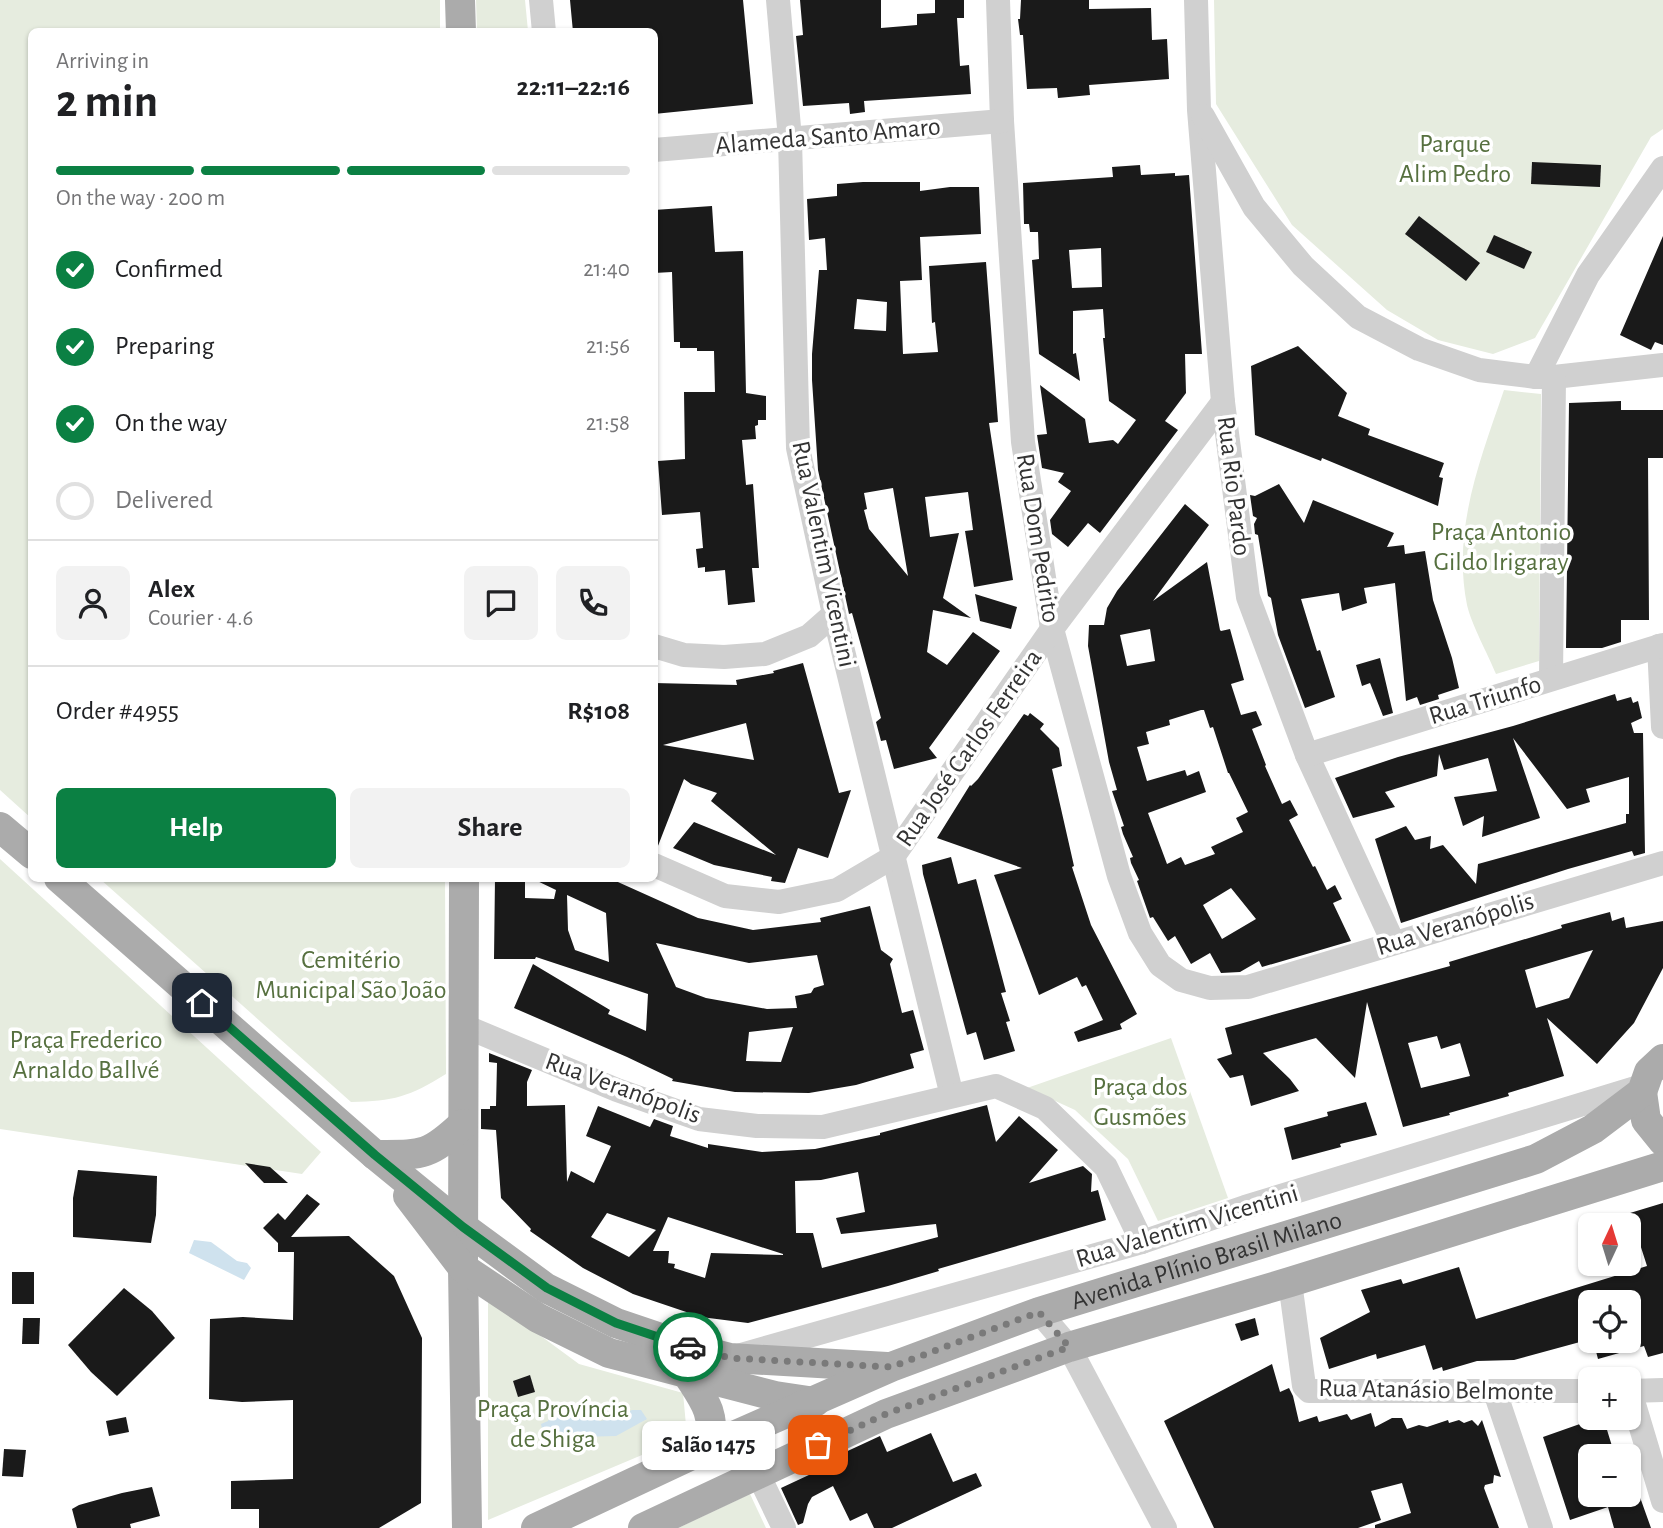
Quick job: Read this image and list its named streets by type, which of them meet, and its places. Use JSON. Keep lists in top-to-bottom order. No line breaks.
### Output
{"streets":{"main road":["Avenida Plínio Brasil Milano"],"street":["Alameda Santo Amaro","Rua Rio Pardo","Rua Dom Pedrito","Rua Valentim Vicentini","Rua Triunfo","Rua José Carlos Ferreira","Rua Veranópolis","Rua Atanásio Belmonte"]},"crossings":[["Alameda Santo Amaro","Rua Dom Pedrito"],["Alameda Santo Amaro","Rua Valentim Vicentini"],["Rua Rio Pardo","Rua Triunfo"],["Rua Rio Pardo","Rua José Carlos Ferreira"],["Rua Rio Pardo","Rua Veranópolis"],["Rua Dom Pedrito","Rua José Carlos Ferreira"],["Rua Dom Pedrito","Rua Veranópolis"],["Rua Valentim Vicentini","Rua José Carlos Ferreira"],["Rua Valentim Vicentini","Rua Veranópolis"],["Rua Valentim Vicentini","Avenida Plínio Brasil Milano"],["Avenida Plínio Brasil Milano","Rua Atanásio Belmonte"]],"parks":["Parque Alim Pedro","Praça Antonio Gildo Irigaray","Cemitério Municipal São João","Praça Frederico Arnaldo Ballvé","Praça dos Gusmões","Praça Província de Shiga"],"places":["Salão 1475"],"north":"top","page":{"heading":["2 min","Arriving in","22:11–22:16"],"panel":["Alex","Courier · 4.6","Order #4955","R$108"],"bar":"On the way · 200 m","list":[["Confirmed","21:40"],["Preparing","21:56"],["On the way","21:58"],"Delivered"],"buttons":["Help","Share"],"map_buttons":["+","−"],"bubble":"Salão 1475"}}
